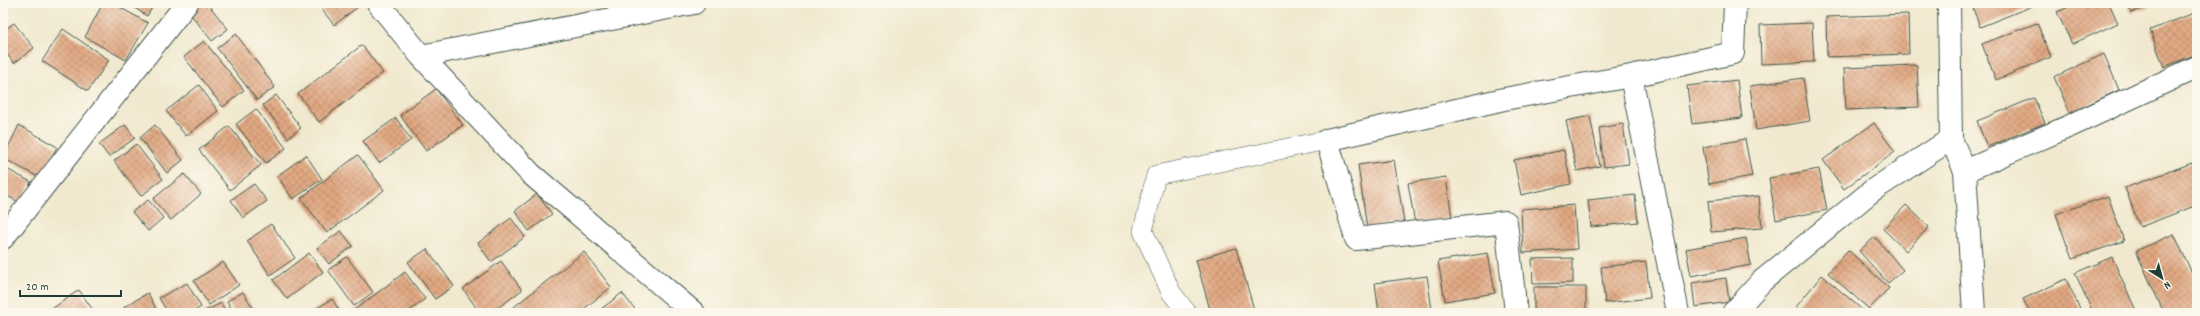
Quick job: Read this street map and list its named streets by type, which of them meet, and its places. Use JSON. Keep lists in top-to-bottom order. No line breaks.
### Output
{"scale_bar":"20 m","north":"bottom right"}
